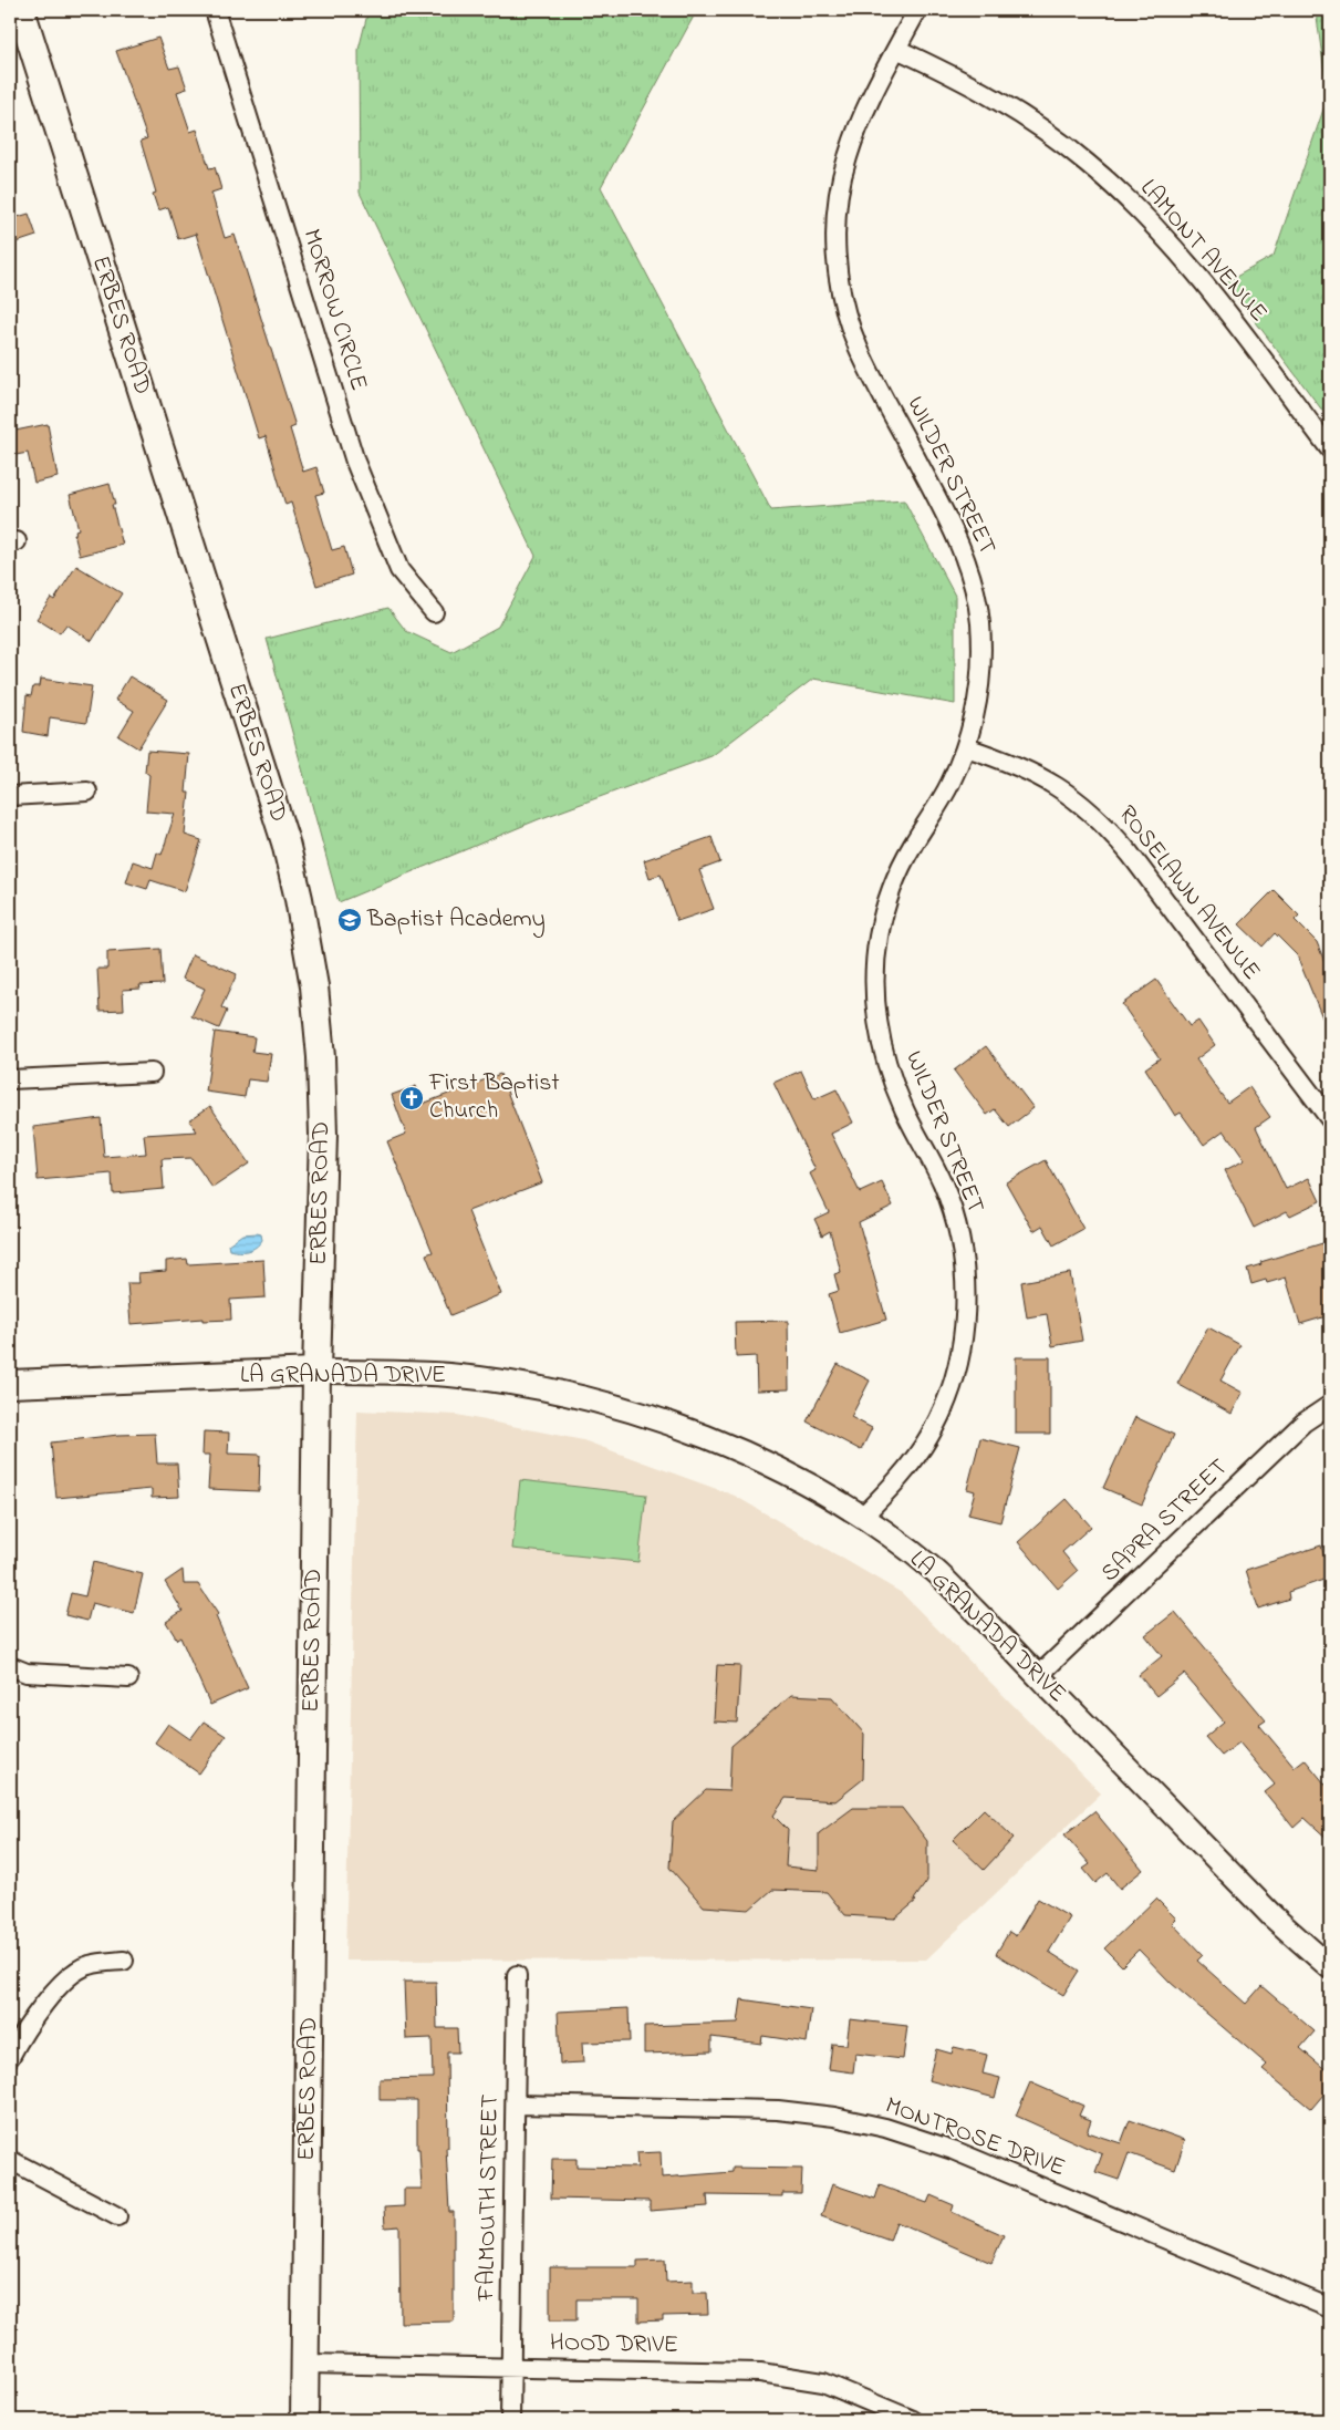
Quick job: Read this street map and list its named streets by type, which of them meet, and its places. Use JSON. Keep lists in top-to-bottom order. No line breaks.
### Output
{"streets":{"main road":["ERBES ROAD","LA GRANADA DRIVE"],"street":["LAMONT AVENUE","MORROW CIRCLE","WILDER STREET","ROSELAWN AVENUE","SAPRA STREET","MONTROSE DRIVE","FALMOUTH STREET","HOOD DRIVE"]},"crossings":[["LAMONT AVENUE","WILDER STREET"],["ERBES ROAD","LA GRANADA DRIVE"],["ERBES ROAD","HOOD DRIVE"],["WILDER STREET","ROSELAWN AVENUE"],["WILDER STREET","LA GRANADA DRIVE"],["LA GRANADA DRIVE","SAPRA STREET"],["MONTROSE DRIVE","FALMOUTH STREET"],["FALMOUTH STREET","HOOD DRIVE"]],"places":{"school or university":["Baptist Academy"],"church":["First Baptist Church"]}}
